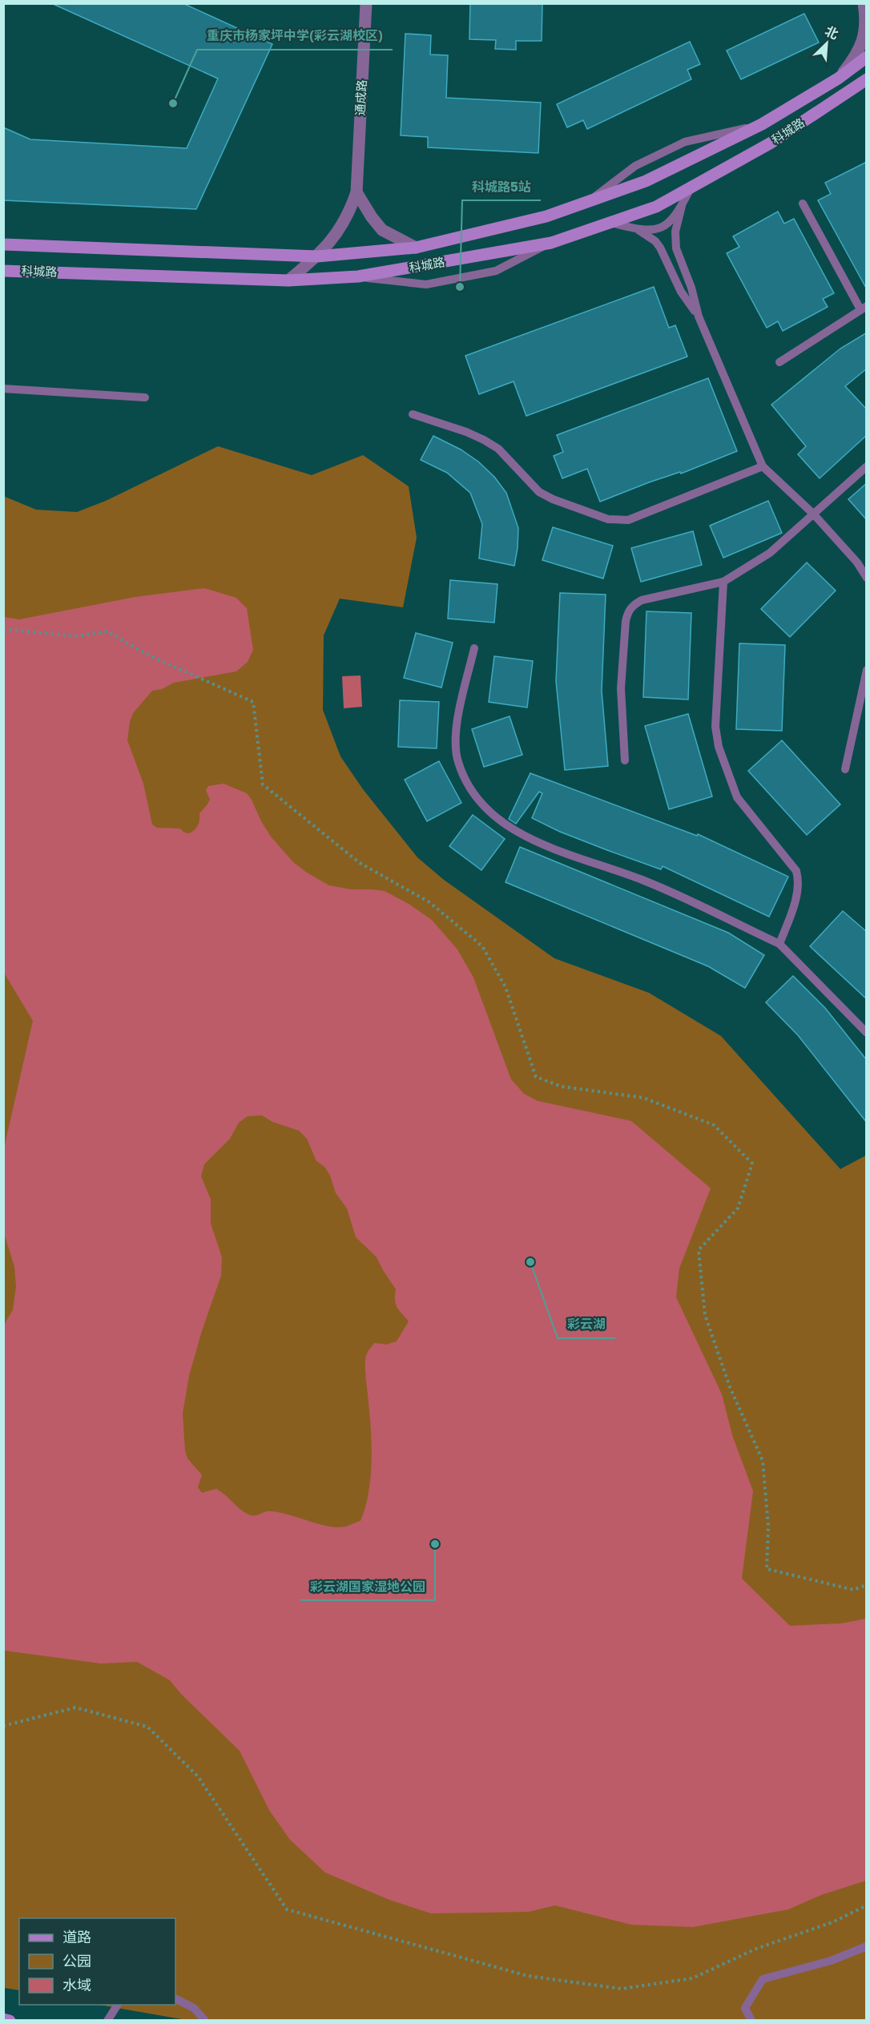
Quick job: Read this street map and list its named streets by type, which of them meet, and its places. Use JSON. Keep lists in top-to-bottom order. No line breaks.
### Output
{"streets":{"main road":["科城路"],"street":["通成路"]},"crossings":[["通成路","科城路"]],"places":["重庆市杨家坪中学(彩云湖校区)","科城路5站","彩云湖","彩云湖国家湿地公园"],"legend":["道路","公园","水域"],"north":"top right"}
